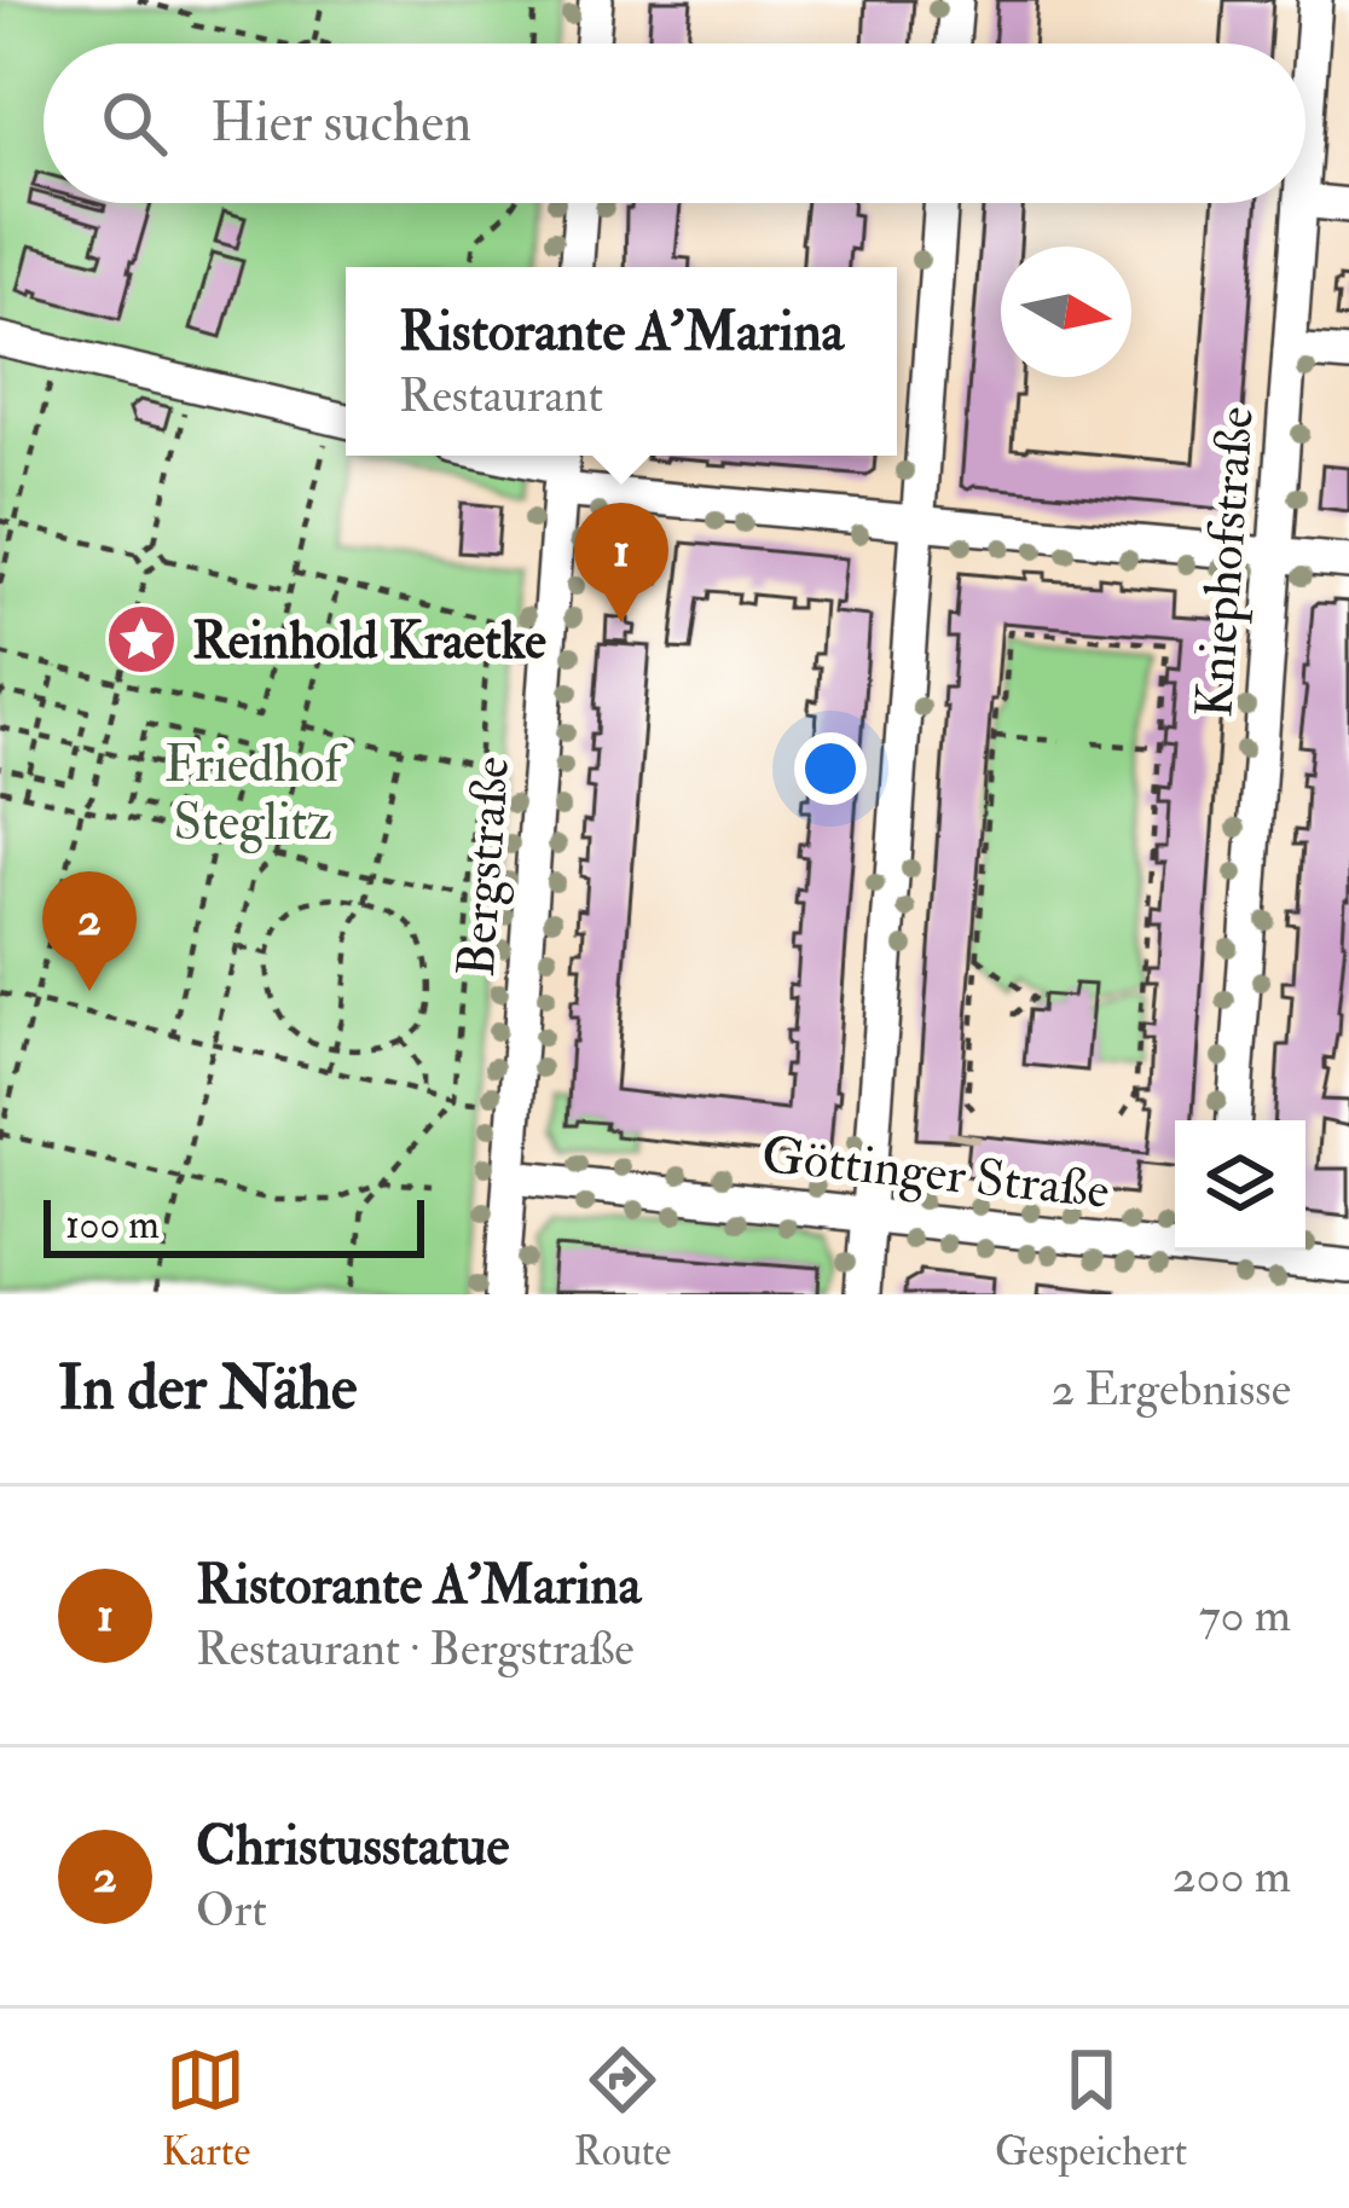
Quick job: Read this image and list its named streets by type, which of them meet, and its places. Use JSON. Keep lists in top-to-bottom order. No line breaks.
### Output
{"streets":{"street":["Kniephofstraße","Bergstraße","Göttinger Straße"]},"crossings":[["Bergstraße","Göttinger Straße"]],"parks":["Friedhof Steglitz"],"places":{"place":["Reinhold Kraetke"]},"scale_bar":"100 m","north":"right","page":{"search":"Hier suchen","popup":["Ristorante A'Marina","Restaurant"],"pins":["1","2"],"scale":"100 m","heading":["In der Nähe","2 Ergebnisse"],"list":[{"mark":"1","name":"Ristorante A'Marina","note":"Restaurant · Bergstraße","value":"70 m"},{"mark":"2","name":"Christusstatue","note":"Ort","value":"200 m"}],"nav":["Karte","Route","Gespeichert"]}}
